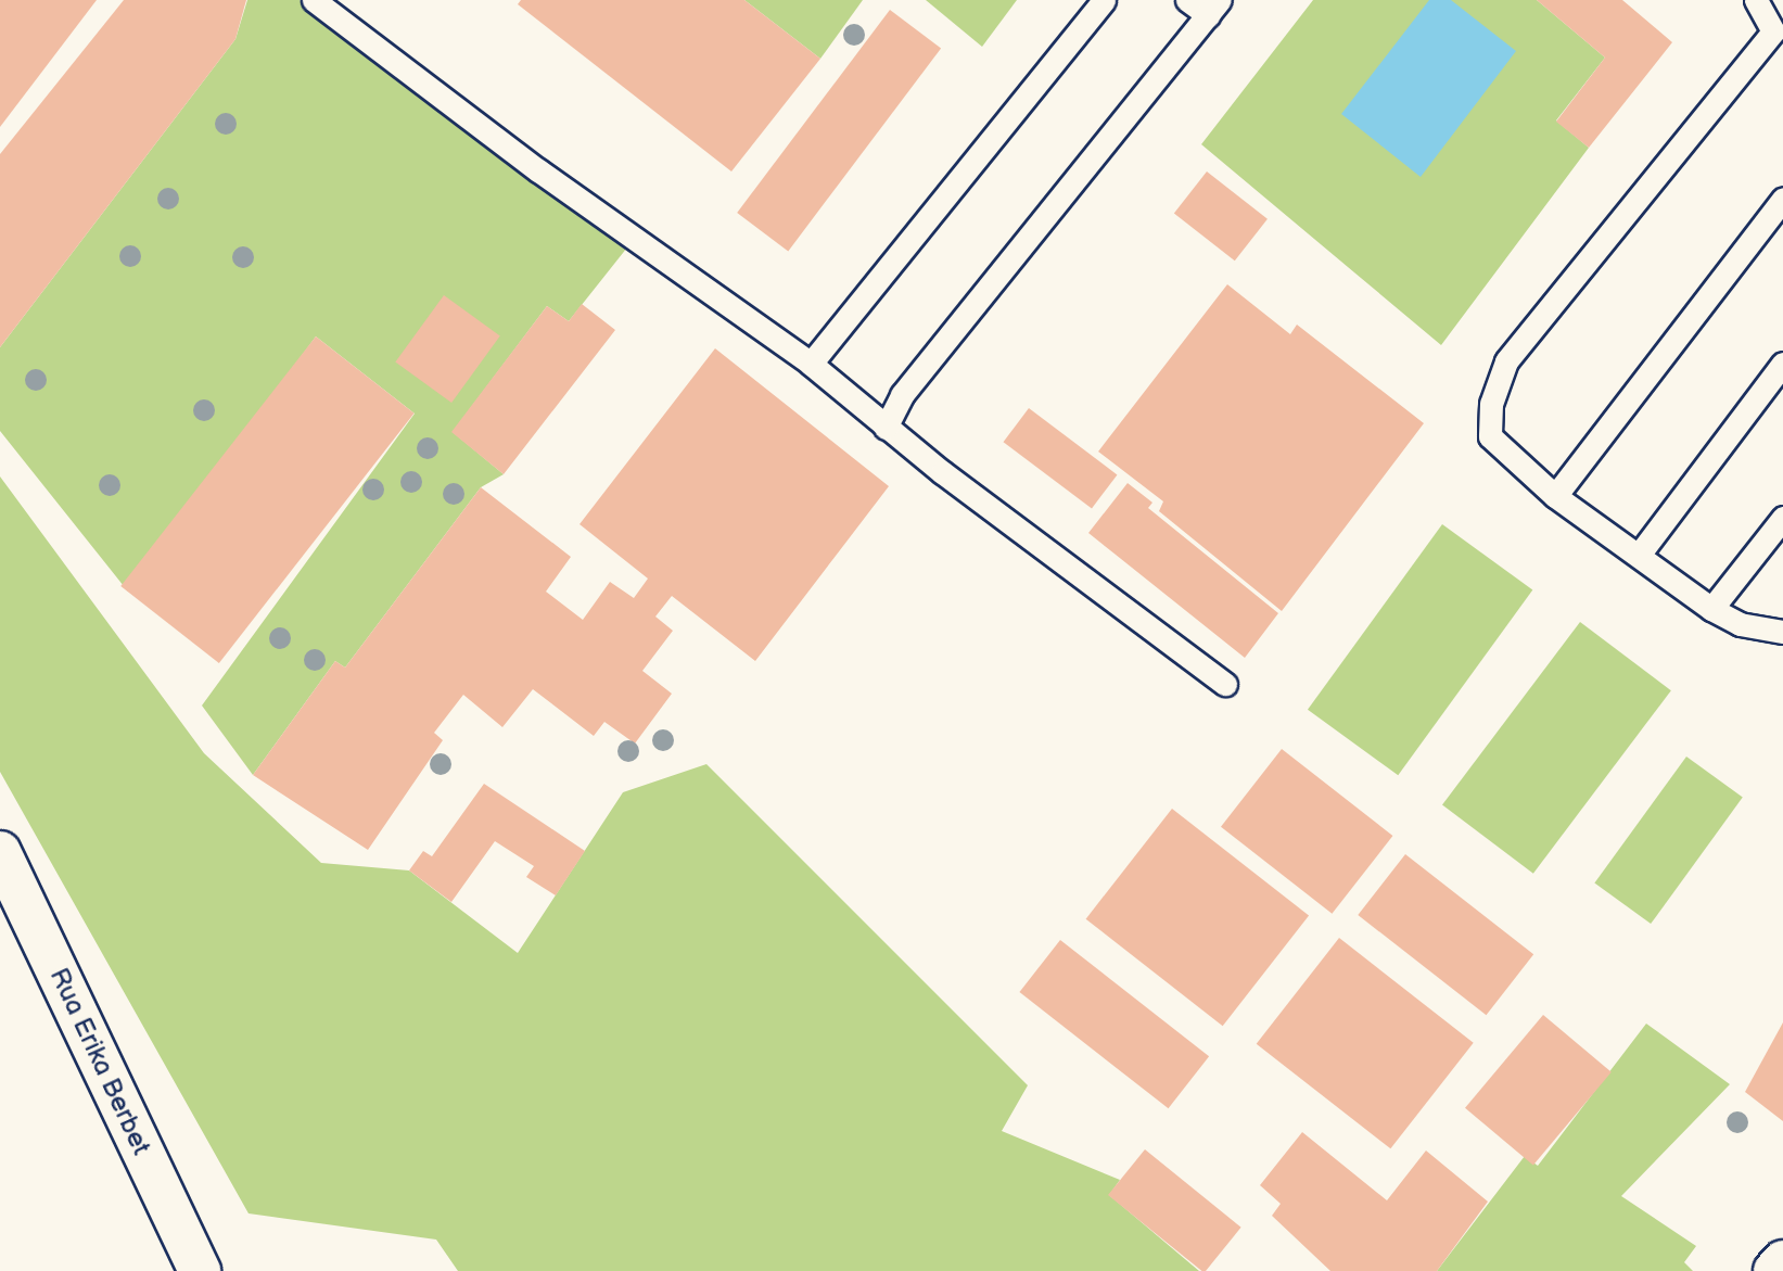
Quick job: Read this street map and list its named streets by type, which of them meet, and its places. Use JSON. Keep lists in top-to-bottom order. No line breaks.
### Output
{"streets":{"street":["Rua Erika Berbet"]}}
